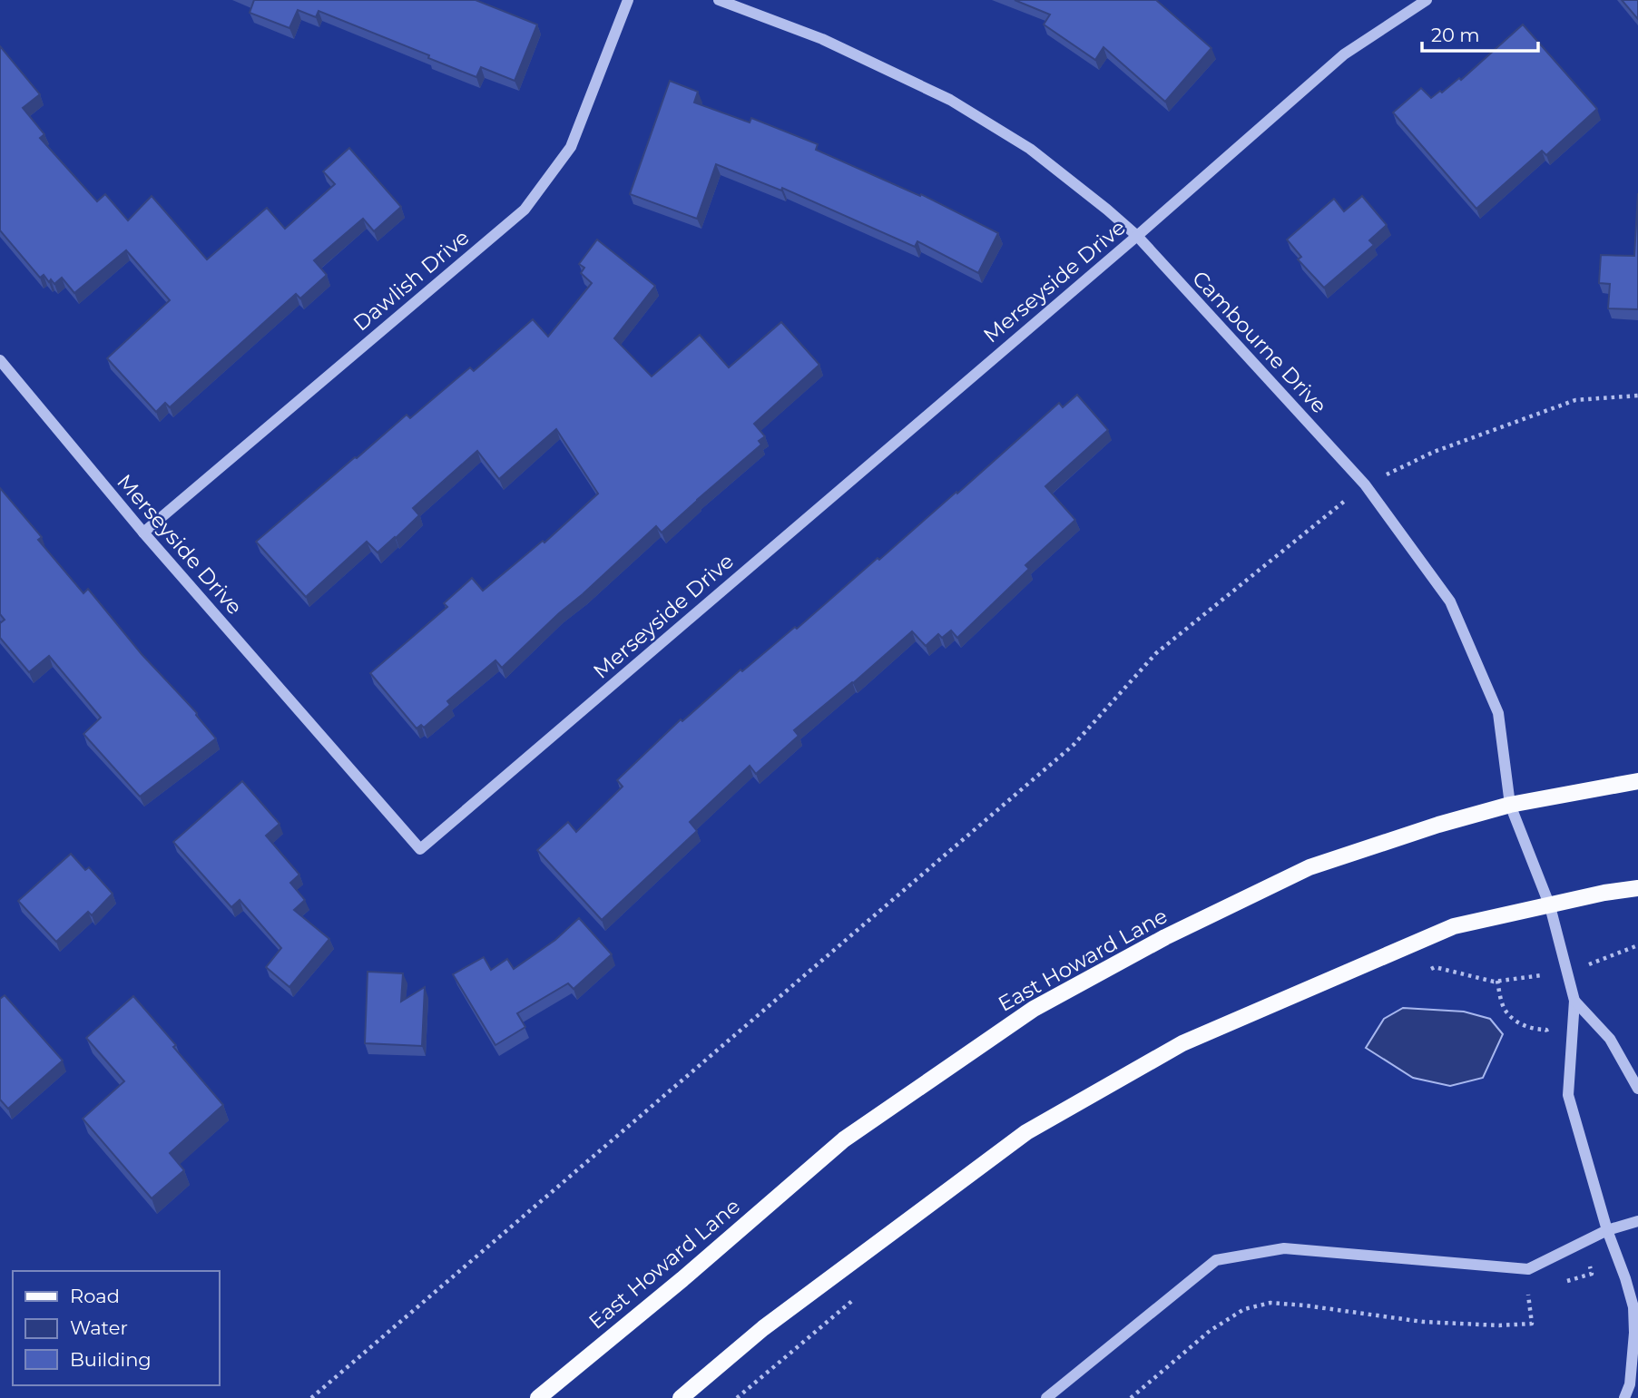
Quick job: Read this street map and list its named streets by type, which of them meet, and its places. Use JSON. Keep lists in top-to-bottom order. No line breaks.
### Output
{"streets":{"main road":["East Howard Lane"],"street":["Dawlish Drive","Merseyside Drive","Cambourne Drive"]},"crossings":[["Dawlish Drive","Merseyside Drive"],["Merseyside Drive","Cambourne Drive"],["Cambourne Drive","East Howard Lane"]],"legend":["Road","Water","Building"],"scale_bar":"20 m"}
